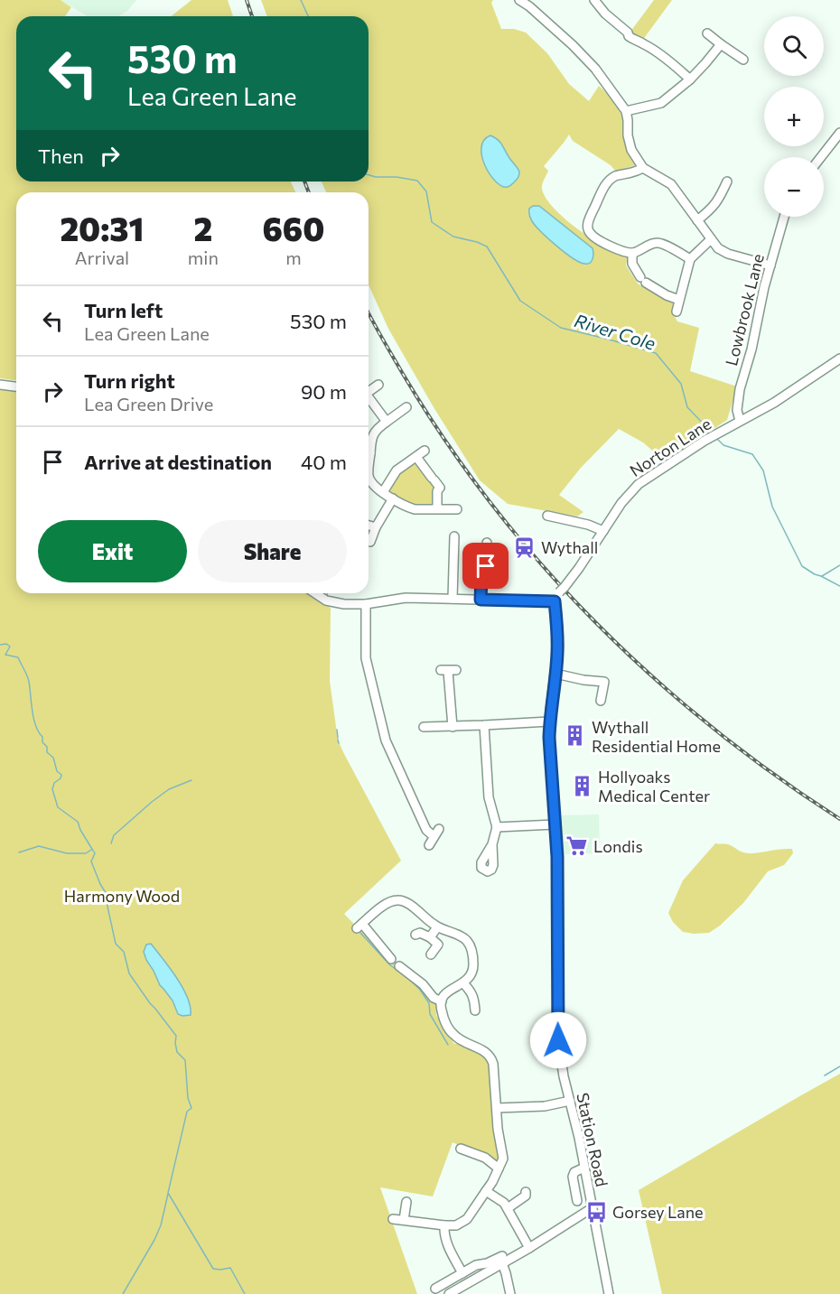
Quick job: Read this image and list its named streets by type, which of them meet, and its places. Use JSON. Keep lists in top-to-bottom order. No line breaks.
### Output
{"streets":{"street":["Lowbrook Lane","Norton Lane","Station Road"]},"crossings":[["Lowbrook Lane","Norton Lane"],["Norton Lane","Station Road"]],"water":["River Cole"],"parks":["Harmony Wood"],"places":{"station":["Wythall"],"building":["Wythall Residential Home","Hollyoaks Medical Center"],"supermarket":["Londis"],"bus stop":["Gorsey Lane"]},"page":{"map_buttons":["+","−"],"turn":["530 m","Lea Green Lane"],"then":"Then","eta":["20:31","Arrival","2","min","660","m"],"list":[{"name":"Turn left","note":"Lea Green Lane","value":"530 m"},{"name":"Turn right","note":"Lea Green Drive","value":"90 m"},{"name":"Arrive at destination","value":"40 m"}],"buttons":["Exit","Share"]}}
